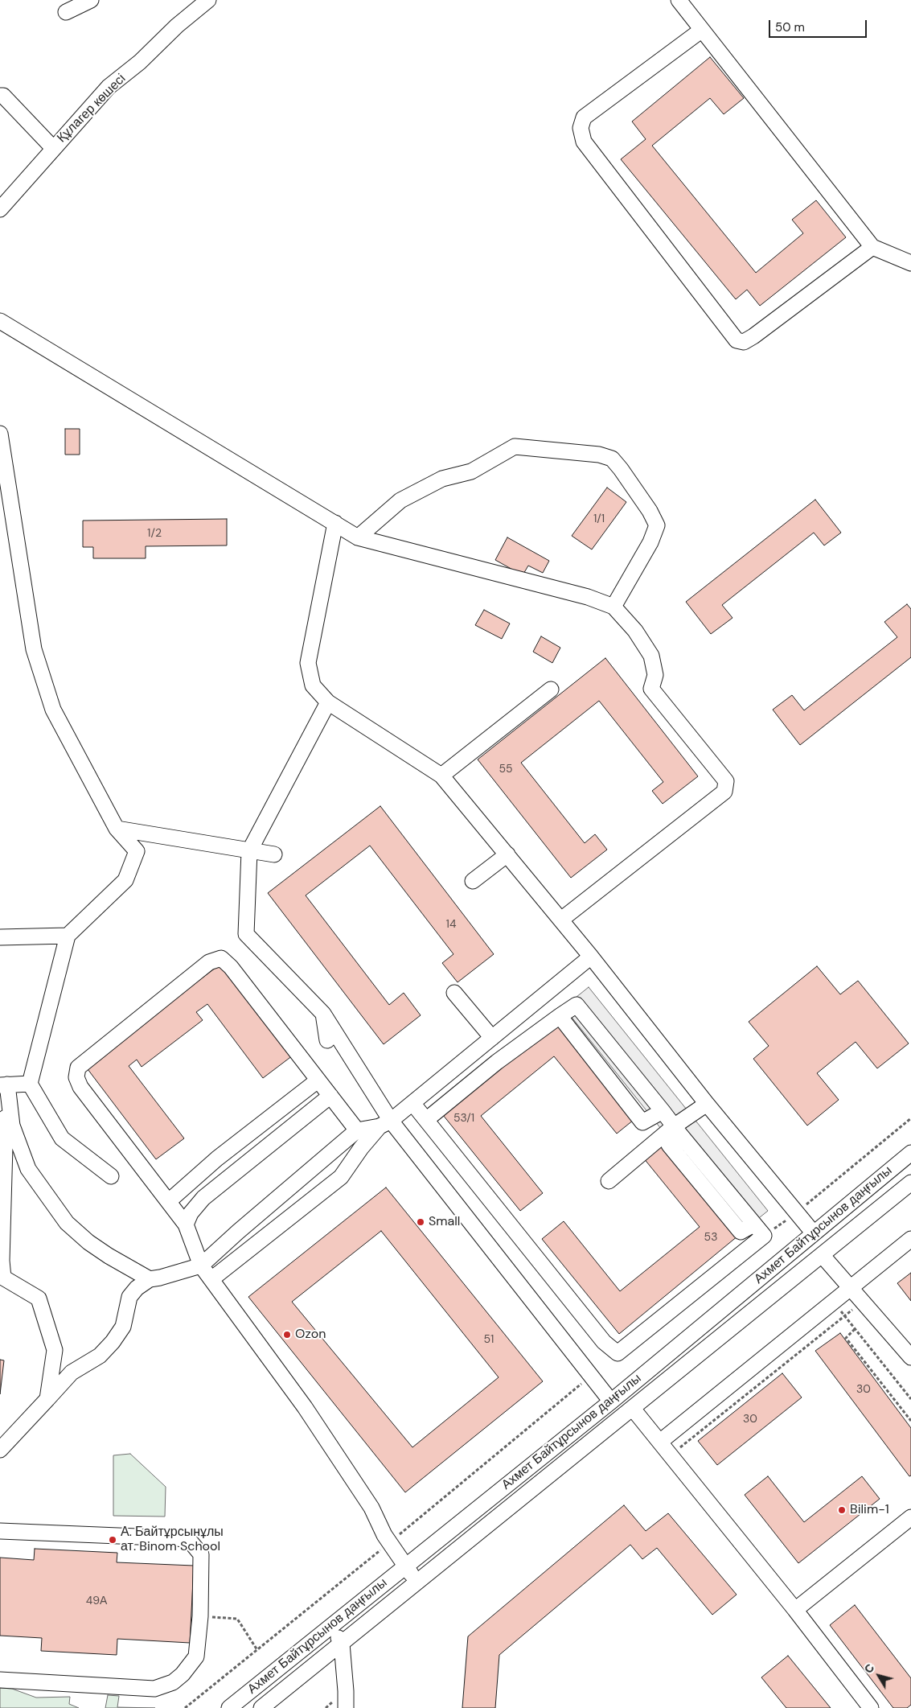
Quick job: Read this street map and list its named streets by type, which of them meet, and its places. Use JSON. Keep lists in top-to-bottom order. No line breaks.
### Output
{"streets":{"street":["Құлагер көшесі","Ахмет Байтұрсынов даңғылы"]},"places":["Small","Ozon","Bilim-1","А. Байтұрсынұлы ат. Binom School"],"house_numbers":["1/1","1/2","55","14","53/1","53","51","30","30","49А"],"scale_bar":"50 m","north":"top left"}
